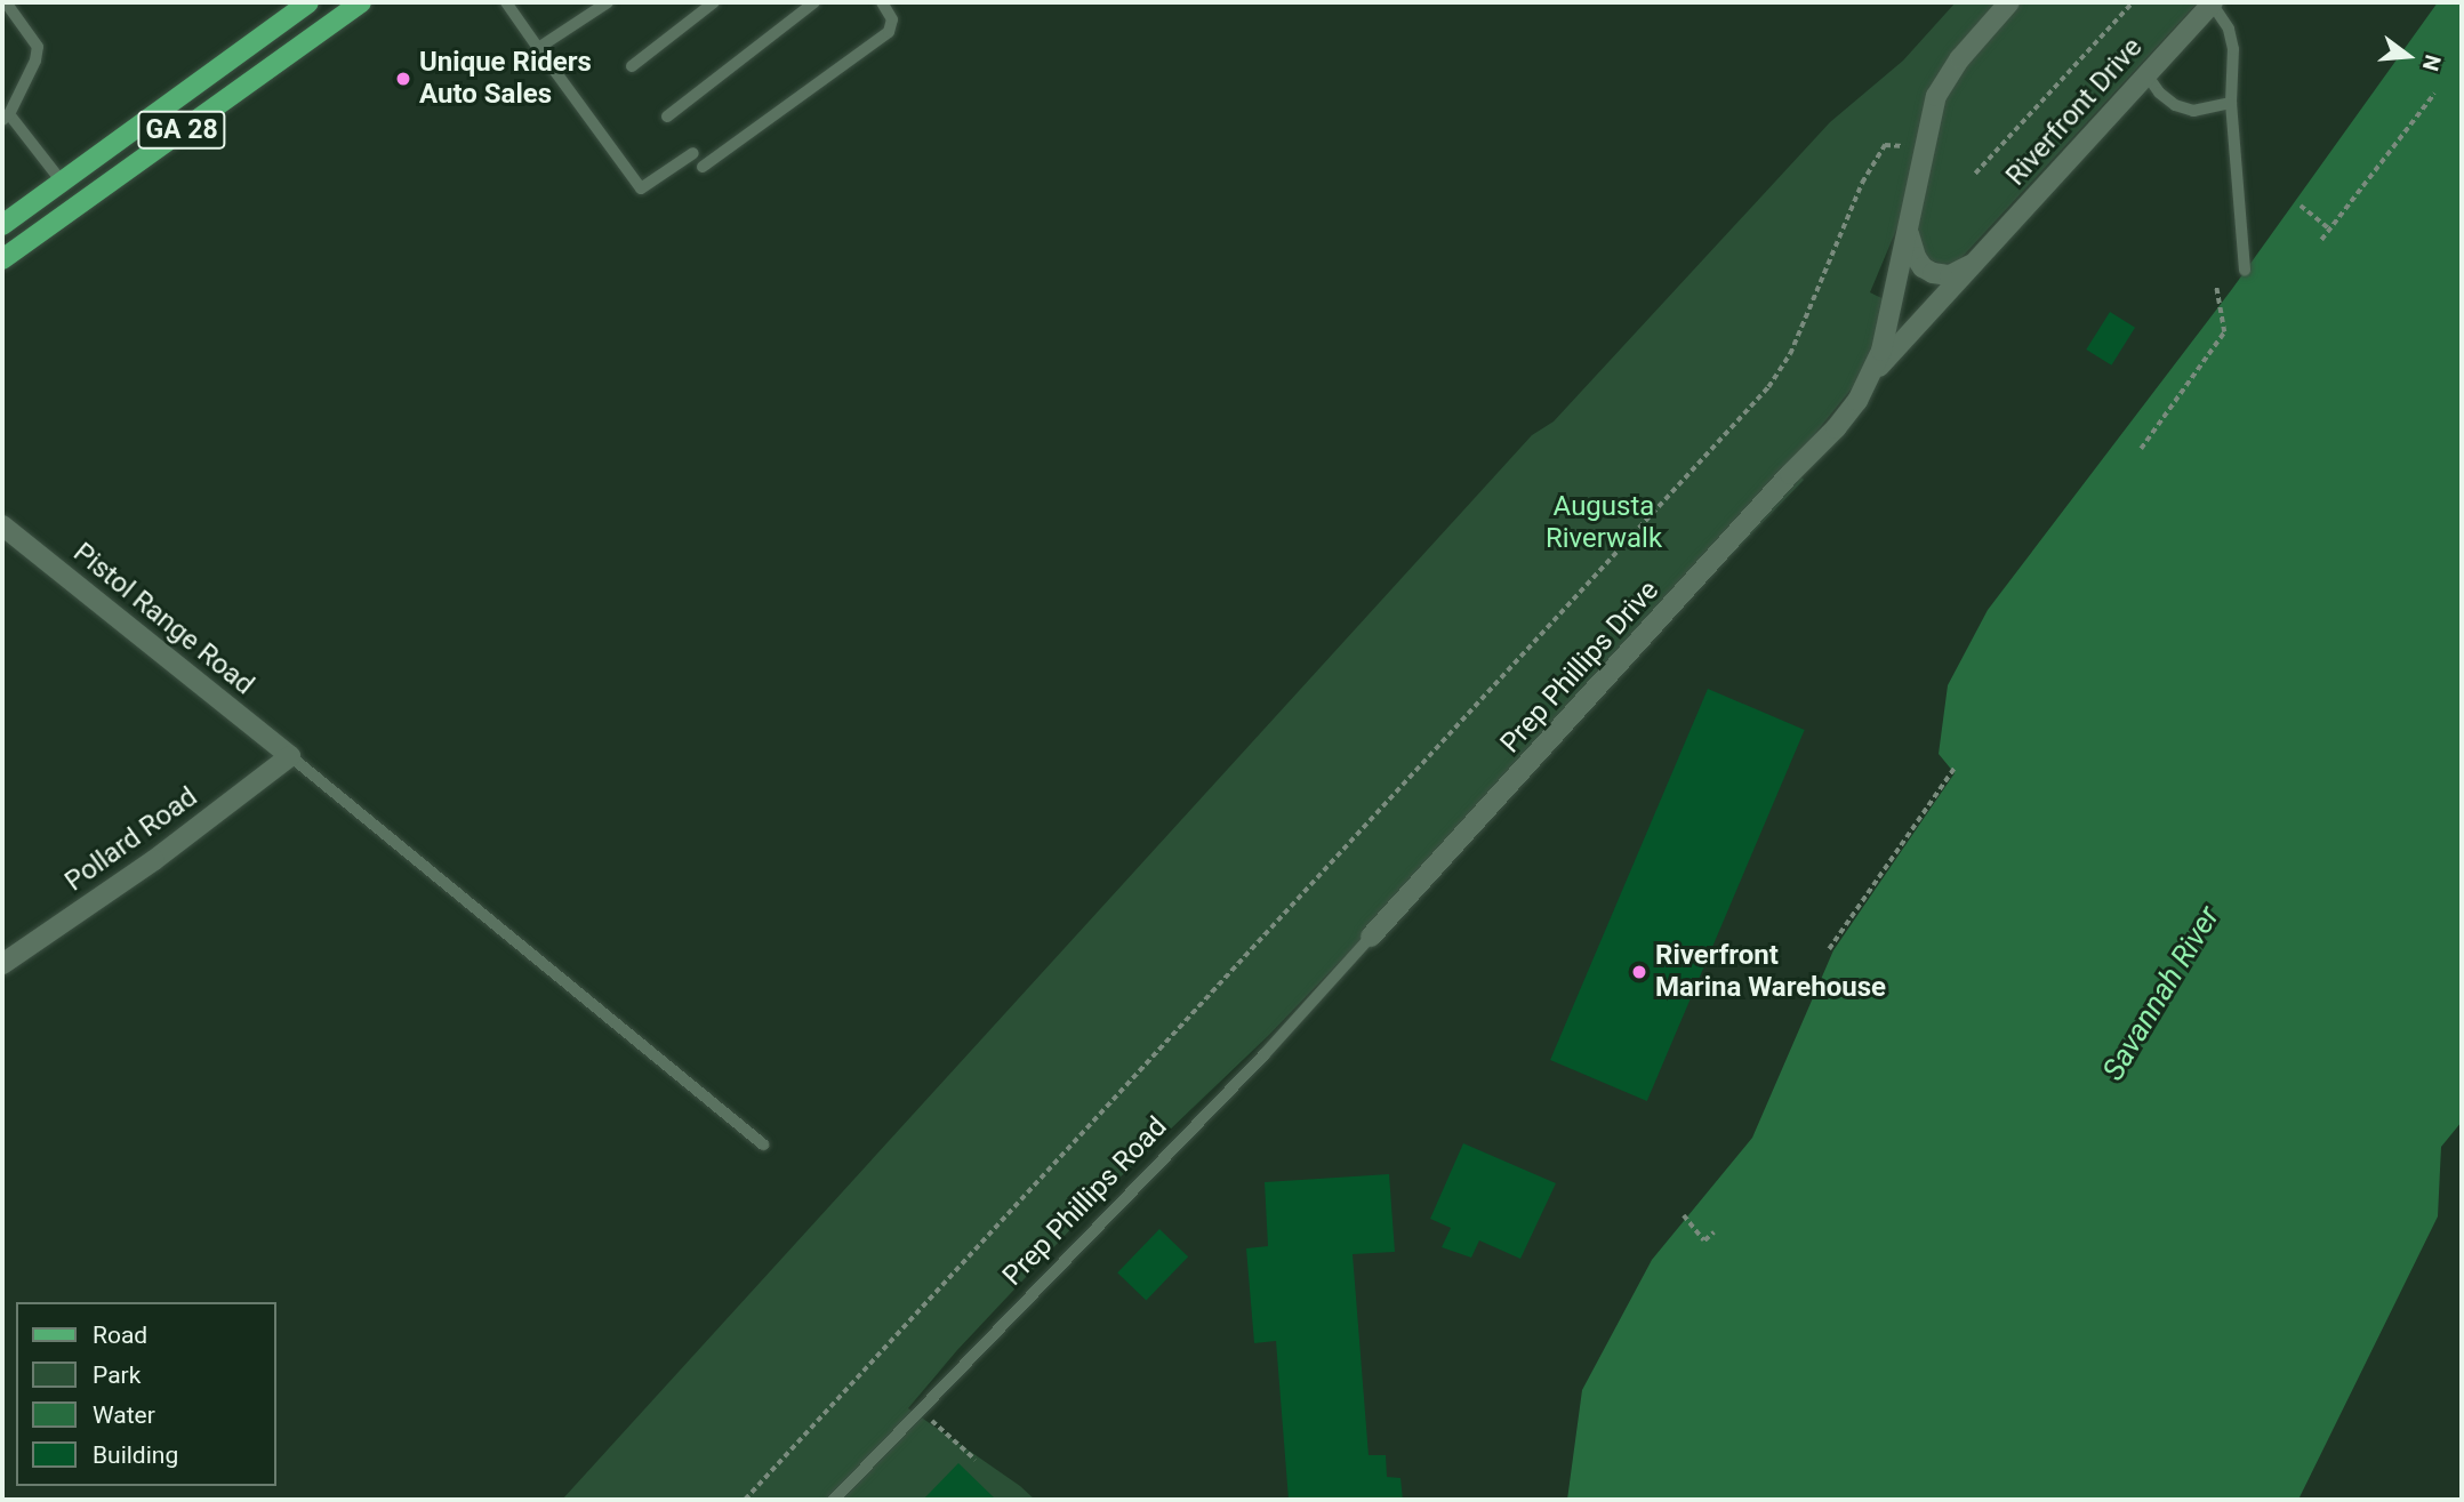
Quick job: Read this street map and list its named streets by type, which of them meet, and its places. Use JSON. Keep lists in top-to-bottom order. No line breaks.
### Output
{"streets":{"main road":["GA 28"],"street":["Riverfront Drive","Pistol Range Road","Prep Phillips Drive","Pollard Road"],"lane":["Prep Phillips Road"]},"crossings":[["Riverfront Drive","Prep Phillips Drive"],["Pistol Range Road","Pollard Road"],["Prep Phillips Drive","Prep Phillips Road"]],"water":["Savannah River"],"parks":["Augusta Riverwalk"],"places":["Unique Riders Auto Sales","Riverfront Marina Warehouse"],"legend":["Road","Park","Water","Building"],"north":"right"}
